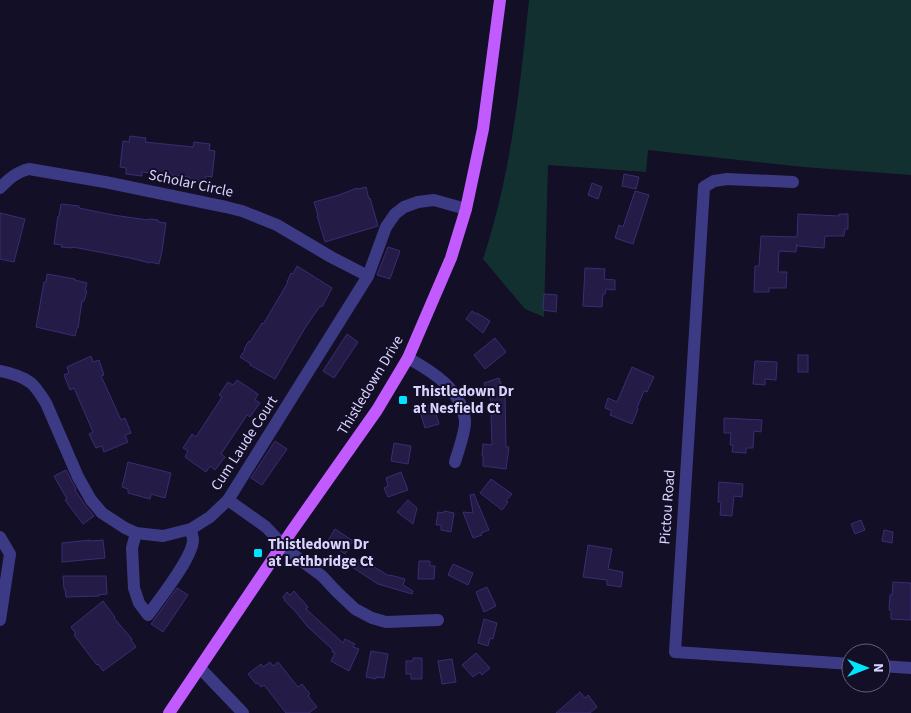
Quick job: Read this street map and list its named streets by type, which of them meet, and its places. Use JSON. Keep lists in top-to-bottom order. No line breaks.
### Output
{"streets":{"main road":["Thistledown Drive"],"street":["Scholar Circle","Cum Laude Court","Pictou Road"]},"crossings":[["Scholar Circle","Cum Laude Court"],["Thistledown Drive","Cum Laude Court"]],"places":{"transit":["Thistledown Dr at Nesfield Ct","Thistledown Dr at Lethbridge Ct"]},"north":"right"}
